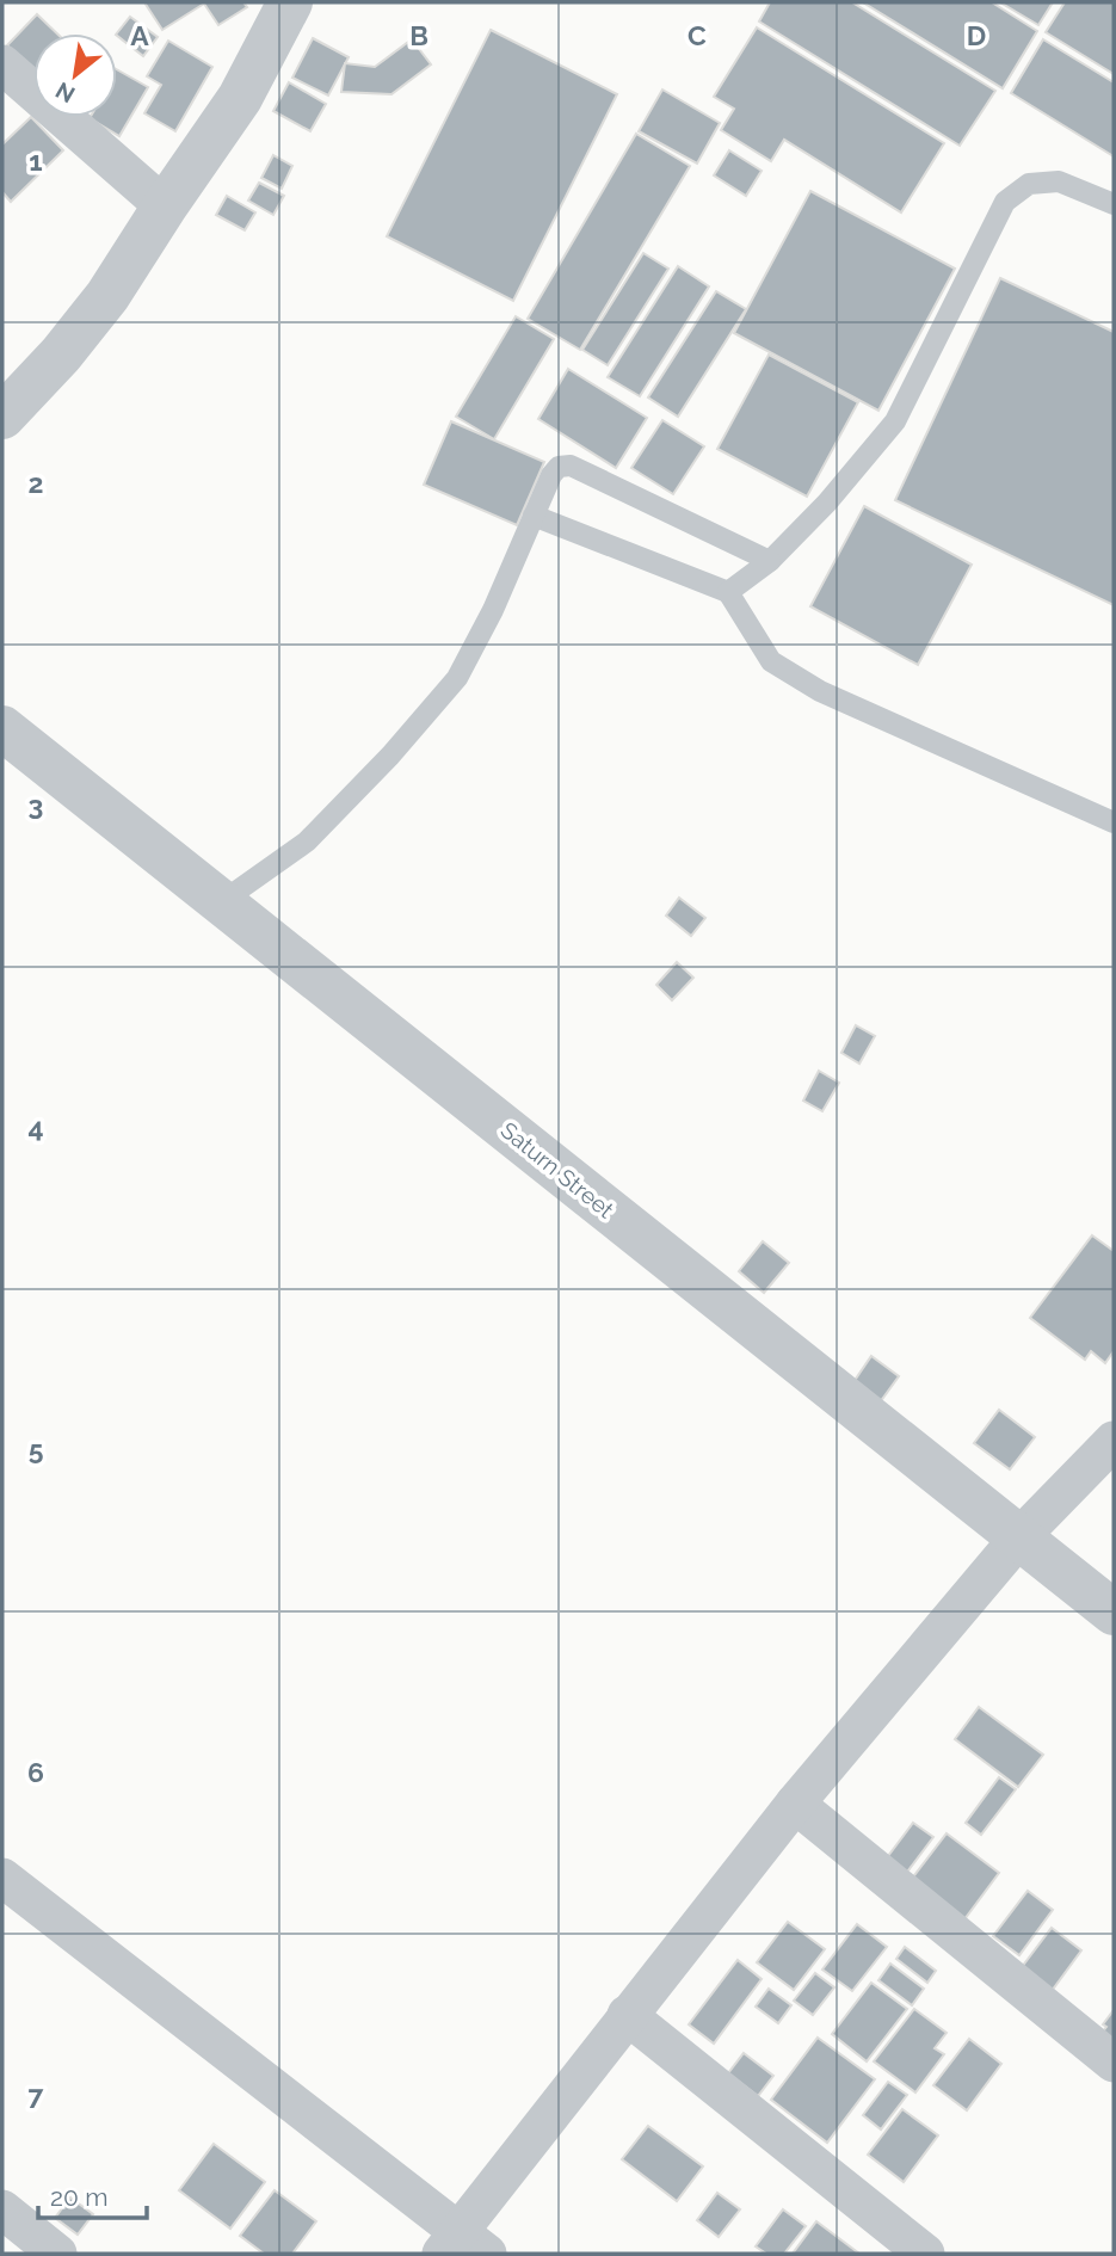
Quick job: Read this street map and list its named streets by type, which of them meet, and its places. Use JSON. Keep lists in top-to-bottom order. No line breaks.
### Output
{"streets":{"street":["Saturn Street"]},"scale_bar":"20 m","north":"bottom left","grid":{"columns":["A","B","C","D"],"rows":["1","2","3","4","5","6","7"]}}
